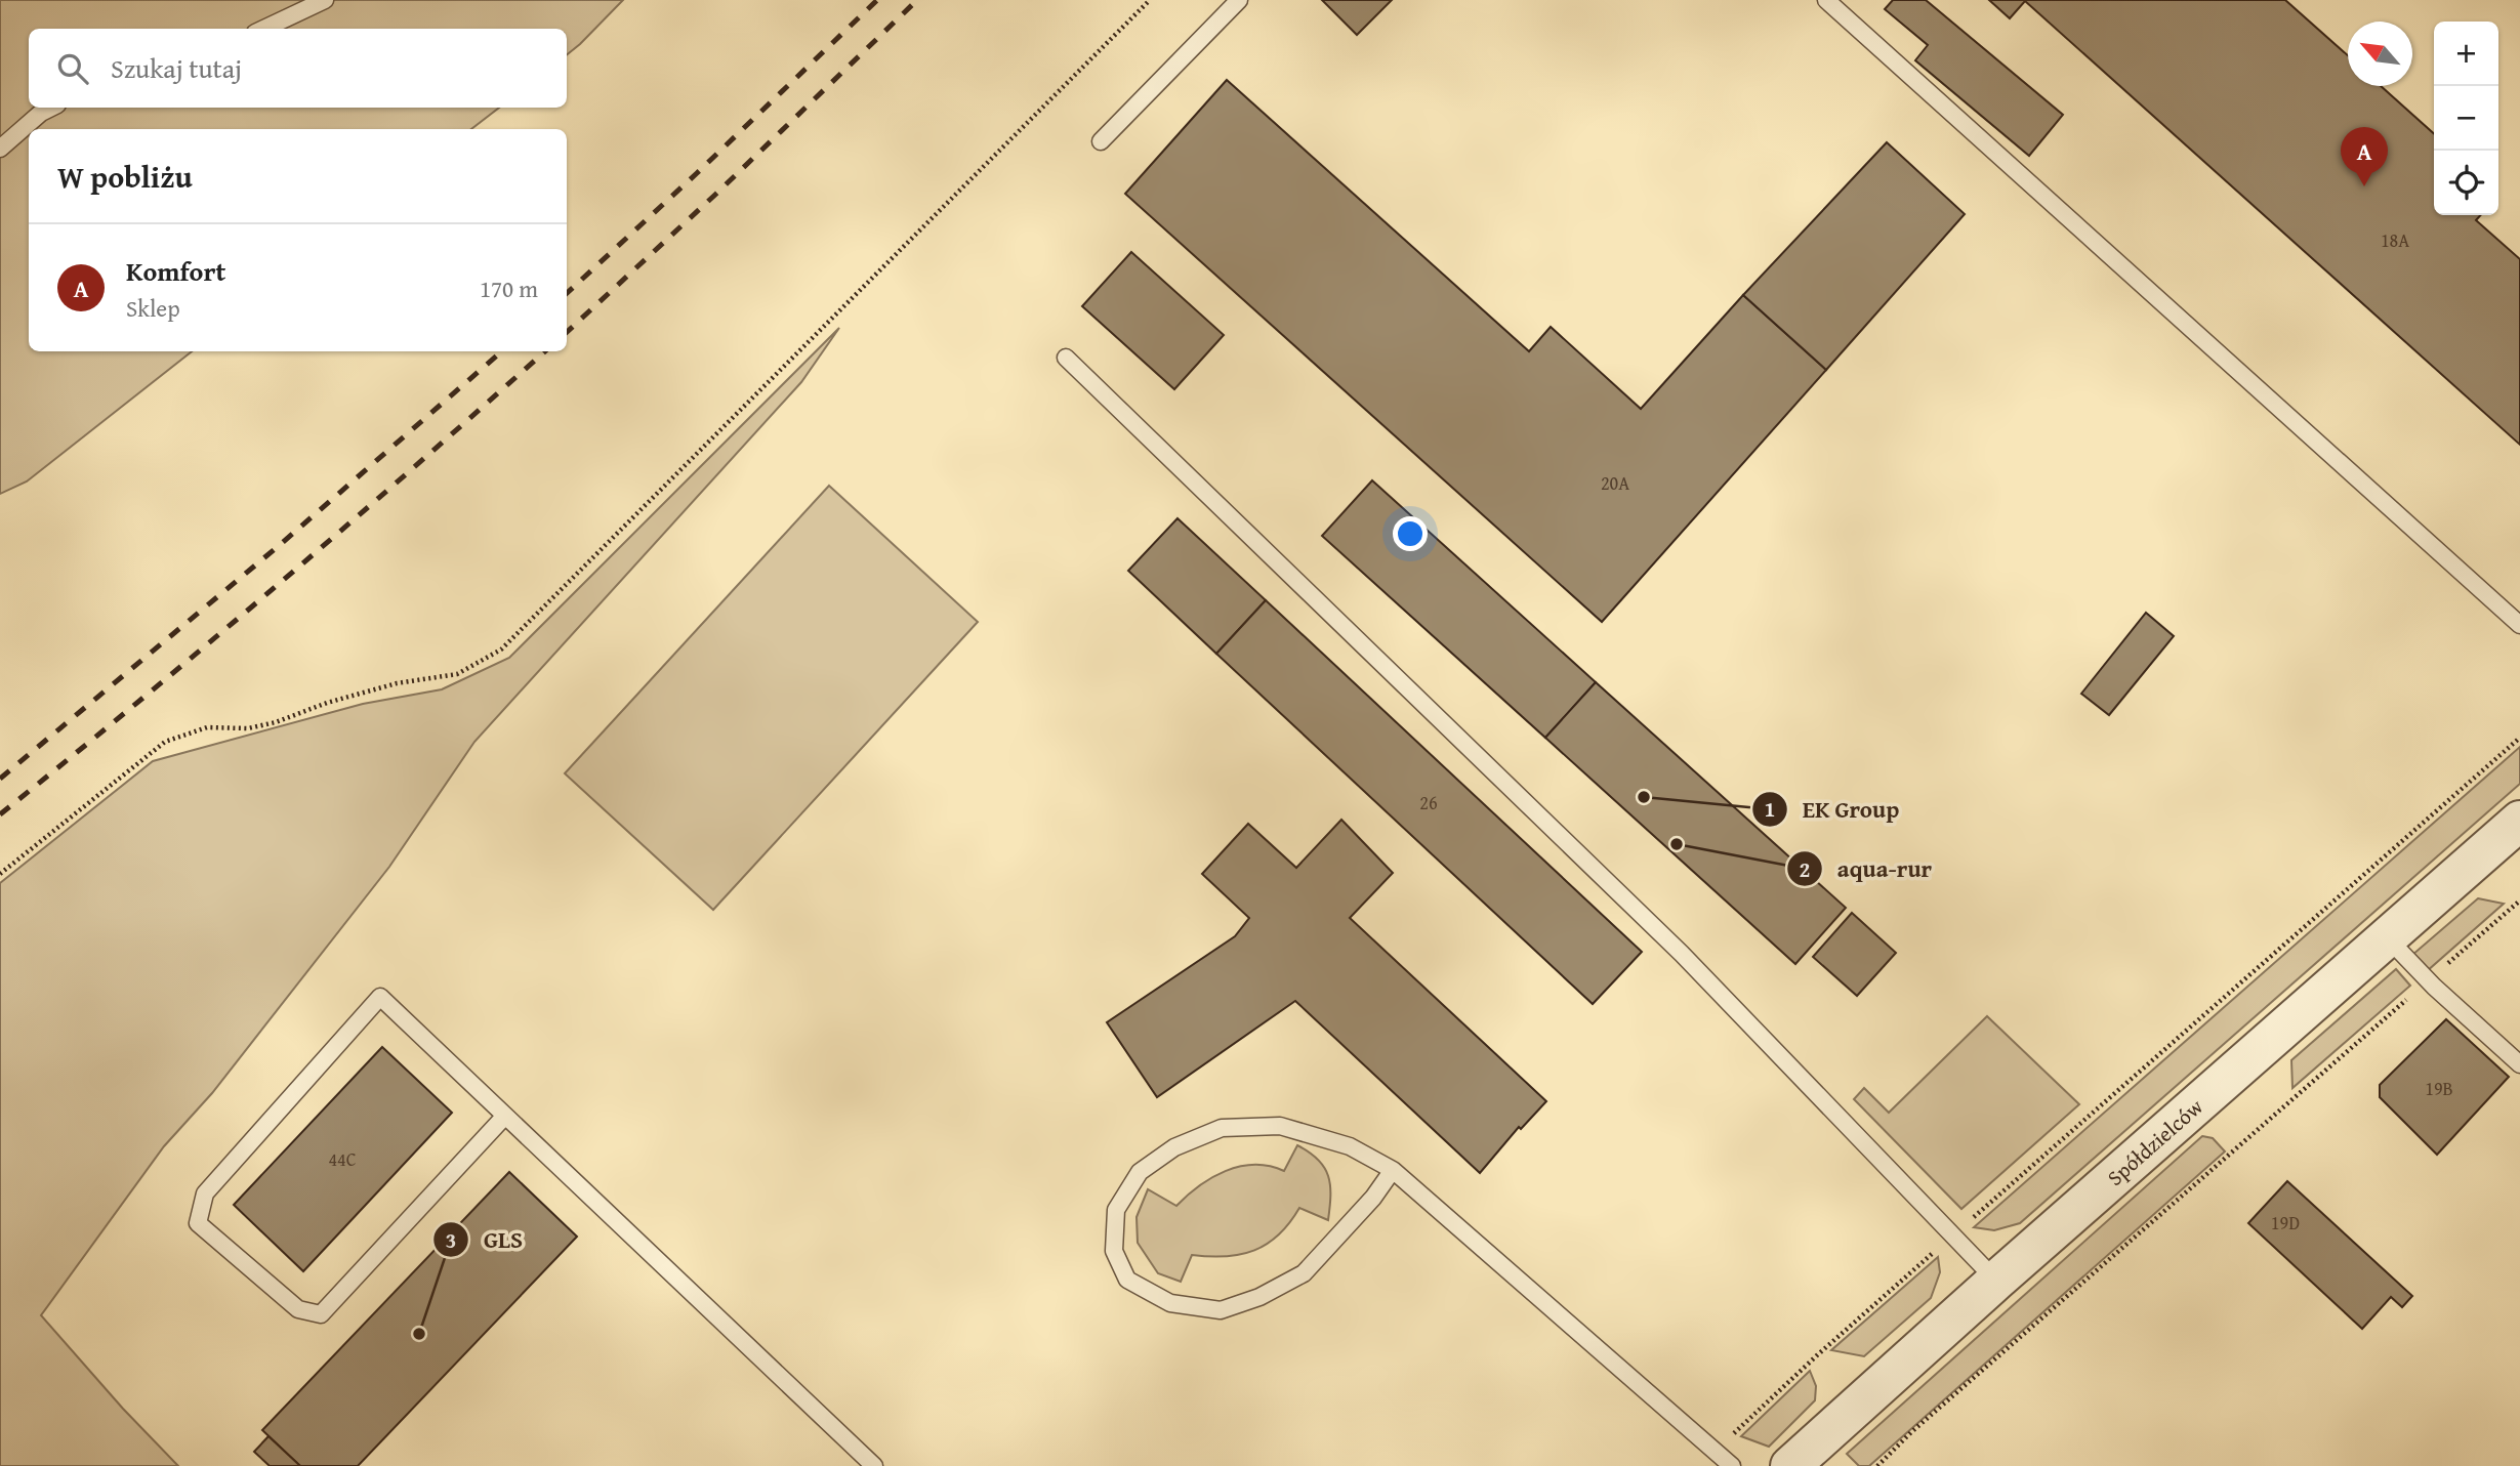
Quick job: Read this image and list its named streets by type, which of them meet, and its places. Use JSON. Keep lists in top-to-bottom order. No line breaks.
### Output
{"streets":{"street":["Spółdzielców"]},"places":["EK Group","aqua-rur","GLS"],"house_numbers":["18A","20A","26","19B","44C","19D"],"north":"top left","page":{"map_buttons":["+","−"],"search":"Szukaj tutaj","pins":"A","heading":"W pobliżu","list":[{"mark":"A","name":"Komfort","note":"Sklep","value":"170 m"}]}}
